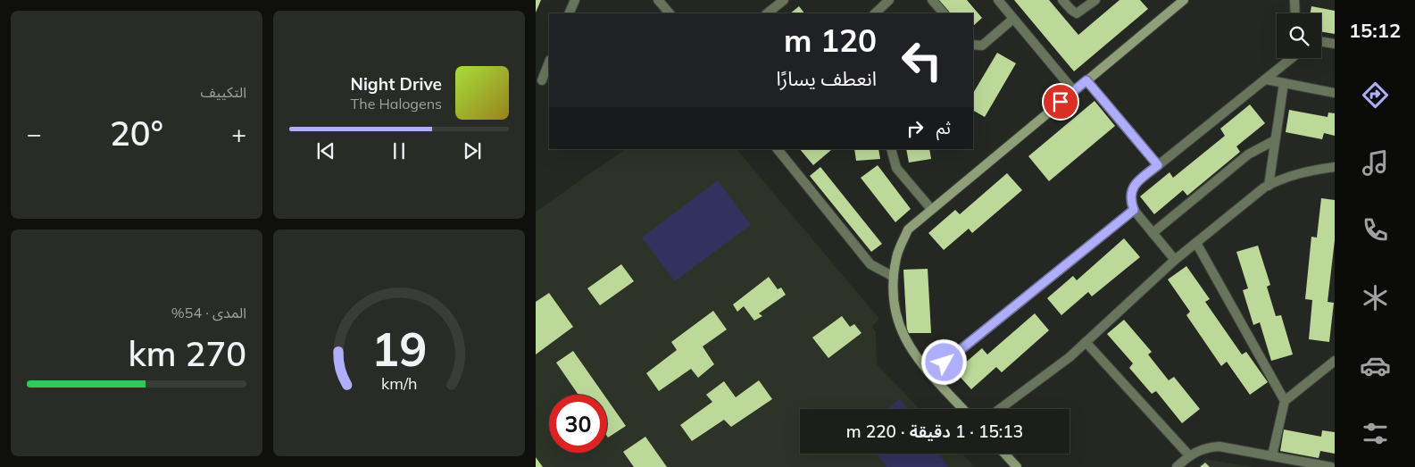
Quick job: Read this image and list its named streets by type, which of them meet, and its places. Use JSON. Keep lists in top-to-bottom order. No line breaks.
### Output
{"page":{"tabs":"15:12","tile":["التكييف",["المدى · 54%","270 km"]],"turn":["120 m","انعطف يسارًا"],"song":["Night Drive","The Halogens"],"then":"ثم","heat":["−","20°","+"],"limit":"30","trip":"15:13 · 1 دقيقة · 220 m","gauge":["19","km/h"]}}
